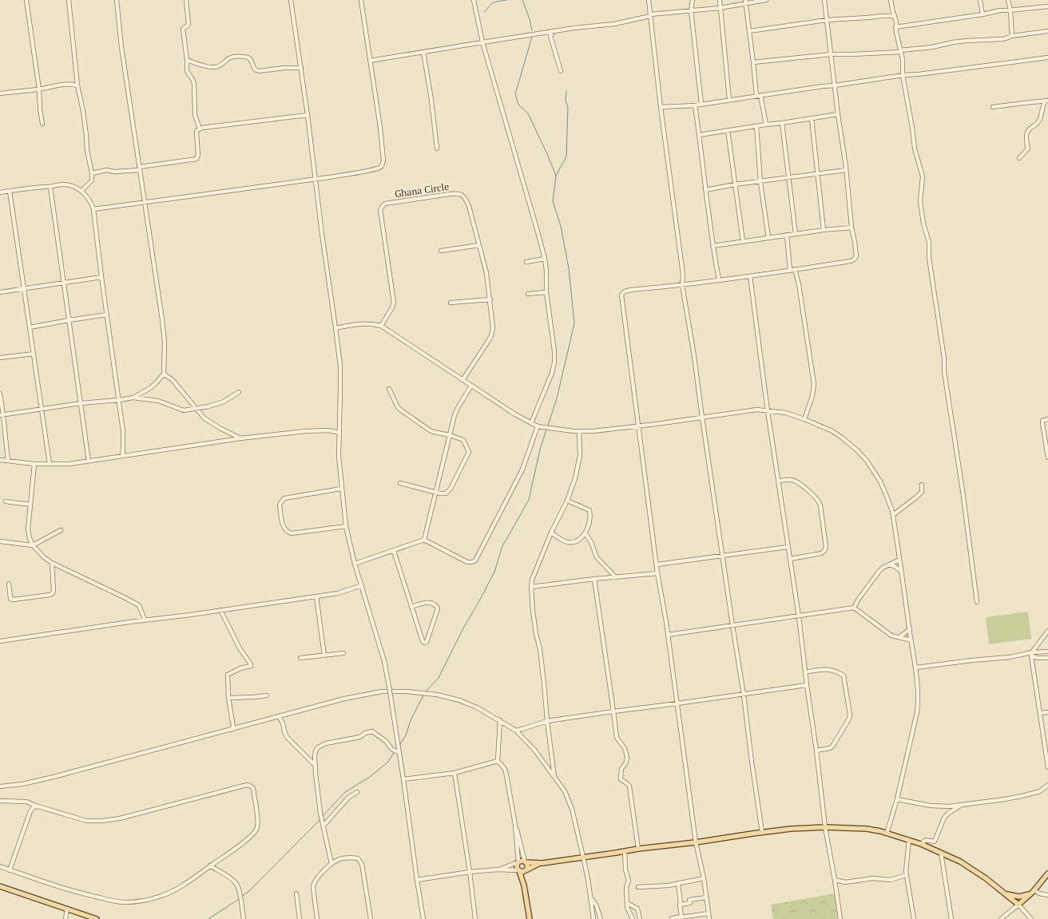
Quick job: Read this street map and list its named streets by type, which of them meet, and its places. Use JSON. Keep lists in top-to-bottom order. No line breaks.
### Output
{"streets":{"street":["Ghana Circle"]}}
